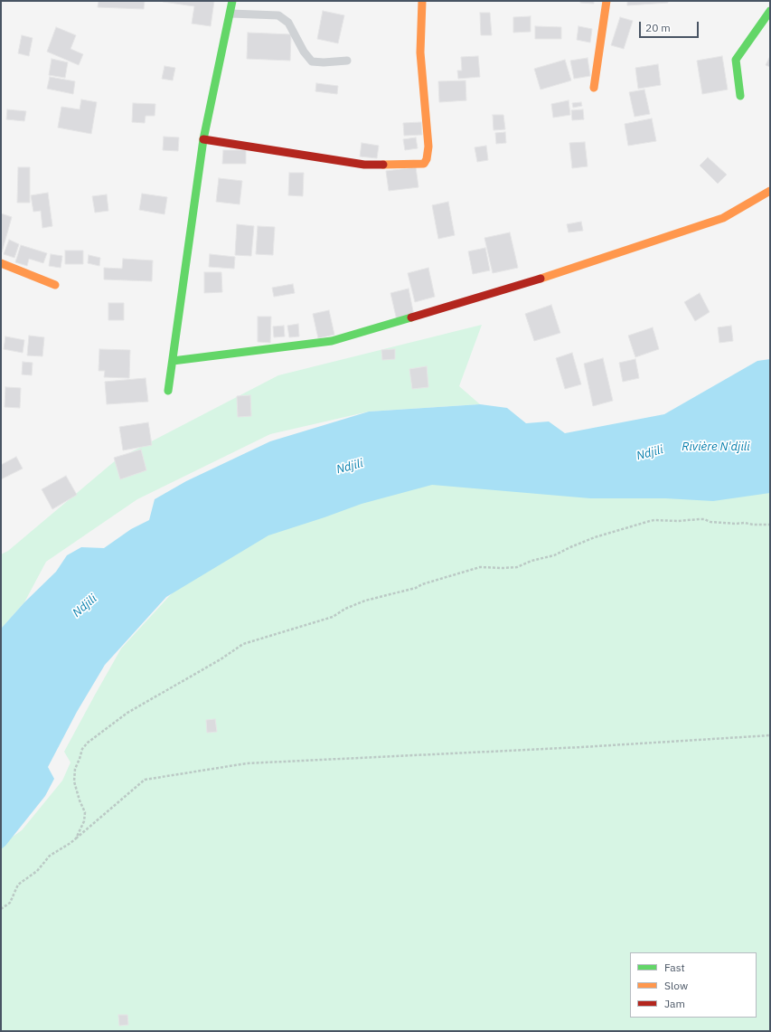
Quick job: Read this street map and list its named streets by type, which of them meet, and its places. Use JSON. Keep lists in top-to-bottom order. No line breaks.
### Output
{"water":["Rivière N'djili","Ndjili"],"legend":["Fast","Slow","Jam"],"scale_bar":"20 m"}
